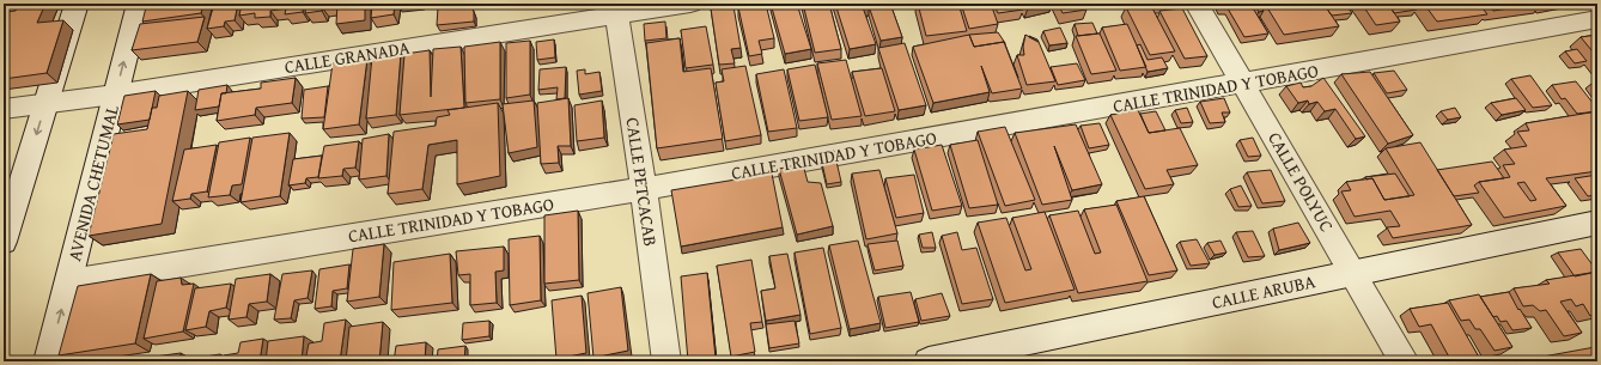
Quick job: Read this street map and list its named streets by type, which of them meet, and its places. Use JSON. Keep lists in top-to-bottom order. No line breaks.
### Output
{"streets":{"street":["CALLE GRANADA","CALLE TRINIDAD Y TOBAGO","CALLE PETCACAB","CALLE POLYUC","AVENIDA CHETUMAL","CALLE ARUBA"]},"crossings":[["CALLE GRANADA","CALLE PETCACAB"],["CALLE GRANADA","AVENIDA CHETUMAL"],["CALLE TRINIDAD Y TOBAGO","CALLE PETCACAB"],["CALLE TRINIDAD Y TOBAGO","CALLE POLYUC"],["CALLE TRINIDAD Y TOBAGO","AVENIDA CHETUMAL"],["CALLE POLYUC","CALLE ARUBA"]]}
